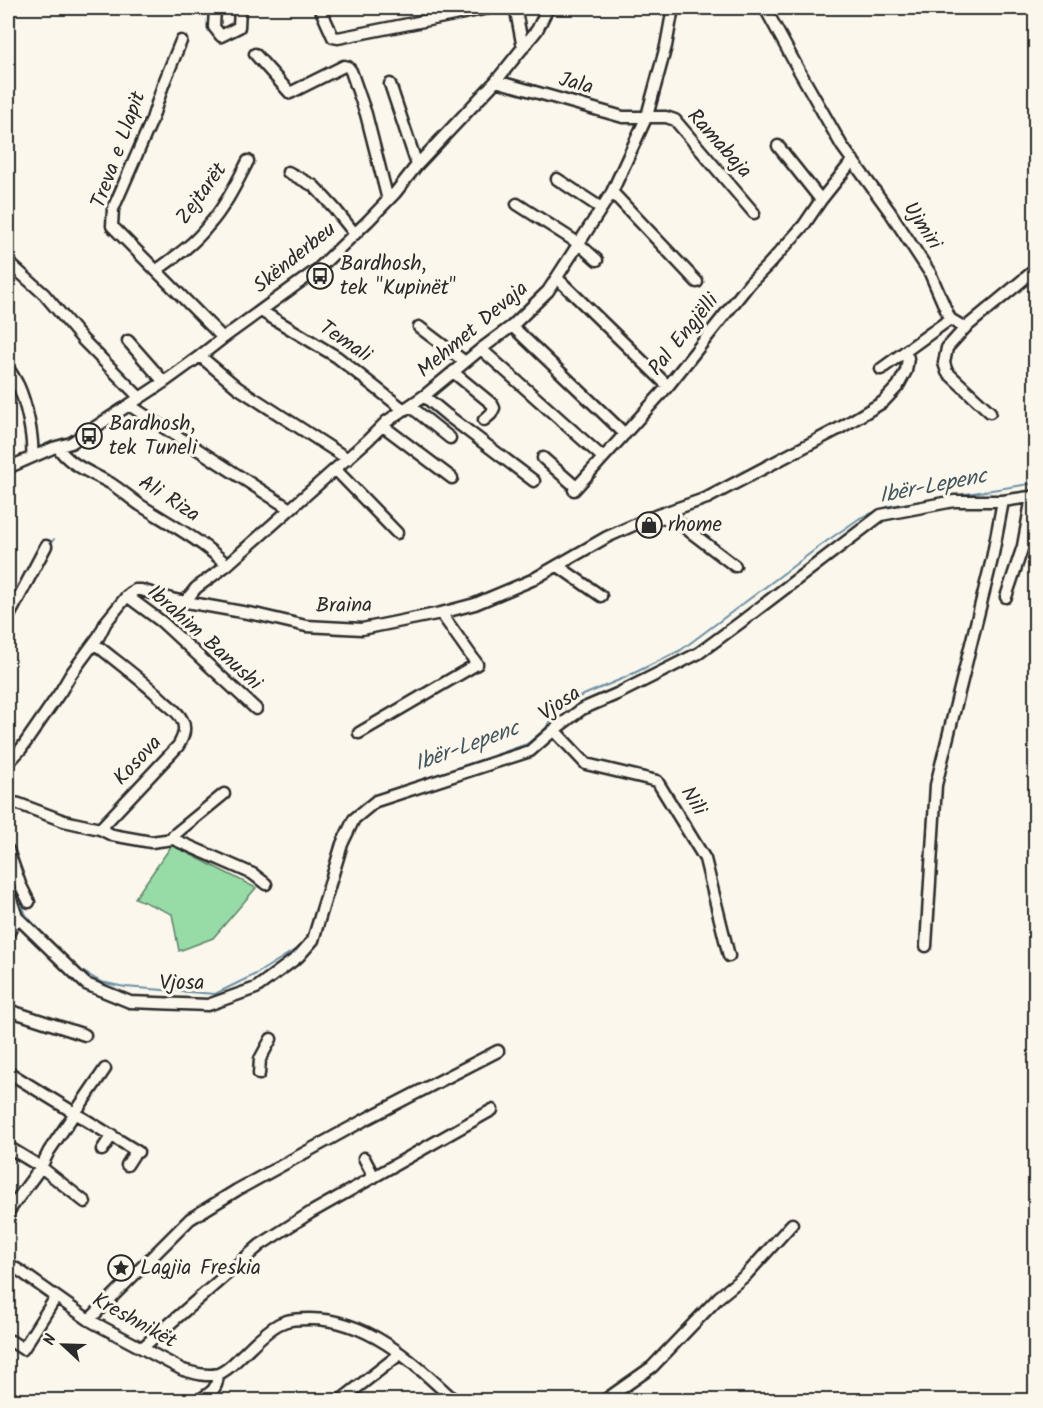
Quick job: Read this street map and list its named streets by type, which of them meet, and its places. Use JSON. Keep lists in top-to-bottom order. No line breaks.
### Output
{"streets":{"street":["Jala","Ramabaja","Treva e Llapit","Zejtarët","Ujmiri","Skënderbeu","Mehmet Devaja","Pal Engjëlli","Temali","Ali Riza","Braina","Ibrahim Banushi","Vjosa","Kosova","Nili","Kreshnikët"]},"crossings":[["Jala","Ramabaja"],["Jala","Skënderbeu"],["Jala","Mehmet Devaja"],["Ramabaja","Mehmet Devaja"],["Treva e Llapit","Zejtarët"],["Treva e Llapit","Skënderbeu"],["Ujmiri","Pal Engjëlli"],["Skënderbeu","Temali"],["Skënderbeu","Ali Riza"],["Mehmet Devaja","Temali"],["Mehmet Devaja","Ali Riza"],["Mehmet Devaja","Braina"],["Braina","Ibrahim Banushi"],["Vjosa","Nili"]],"water":["Ibër-Lepenc"],"places":{"bus stop":["Bardhosh, tek \"Kupinët\"","Bardhosh, tek Tuneli"],"shop":["rhome"],"place":["Lagjia Freskia"]},"north":"left"}
